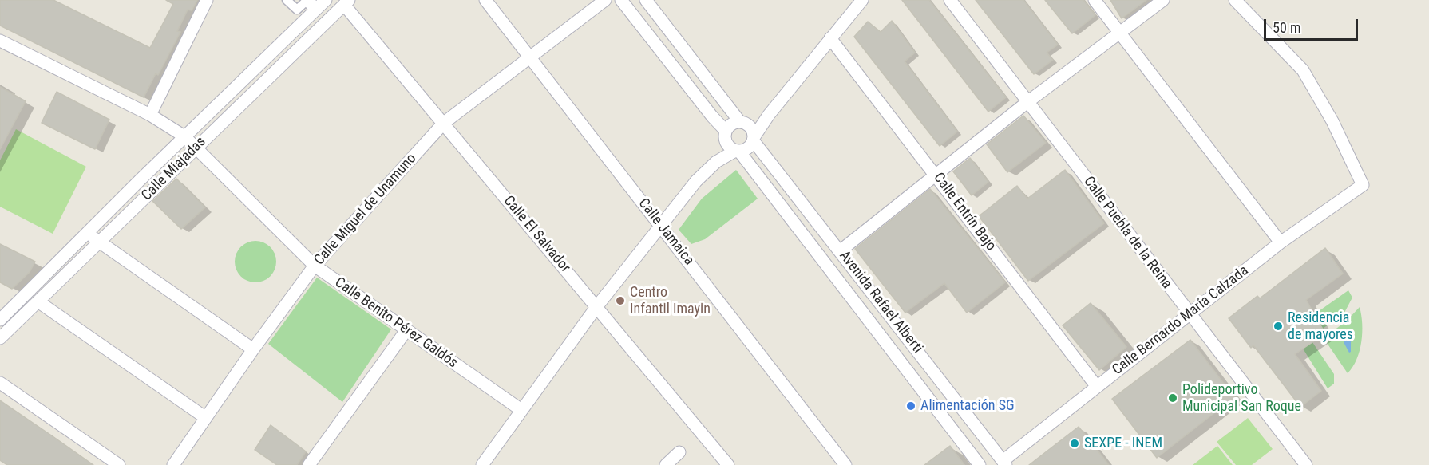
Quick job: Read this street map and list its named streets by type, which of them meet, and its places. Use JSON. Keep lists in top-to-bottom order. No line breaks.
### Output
{"streets":{"street":["Calle Miajadas","Calle Miguel de Unamuno","Calle Entrín Bajo","Calle Jamaica","Calle Puebla de la Reina","Calle El Salvador","Avenida Rafael Alberti","Calle Bernardo María Calzada","Calle Benito Pérez Galdós"]},"crossings":[["Calle Miajadas","Calle El Salvador"],["Calle Miajadas","Calle Benito Pérez Galdós"],["Calle Miguel de Unamuno","Calle Jamaica"],["Calle Miguel de Unamuno","Calle El Salvador"],["Calle Miguel de Unamuno","Calle Benito Pérez Galdós"],["Calle Entrín Bajo","Calle Bernardo María Calzada"],["Calle Puebla de la Reina","Calle Bernardo María Calzada"],["Avenida Rafael Alberti","Calle Bernardo María Calzada"]],"places":["Centro Infantil Imayin","Residencia de mayores","Polideportivo Municipal San Roque","Alimentación SG","SEXPE - INEM"],"scale_bar":"50 m"}
